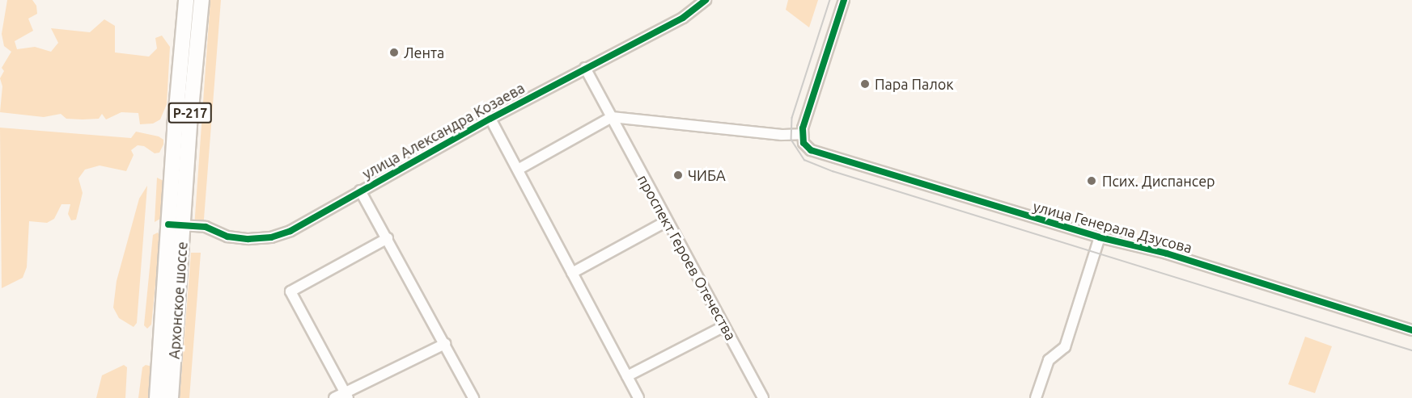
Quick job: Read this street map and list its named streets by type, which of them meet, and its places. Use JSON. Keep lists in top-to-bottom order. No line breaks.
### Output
{"streets":{"highway":["Р-217","Архонское шоссе"],"street":["улица Александра Козаева","улица Генерала Дзусова","проспект Героев Отечества"]},"crossings":[["улица Александра Козаева","проспект Героев Отечества"],["улица Александра Козаева","Архонское шоссе"]],"places":["Лента","Пара Палок","ЧИБА","Псих. Диспансер"]}
